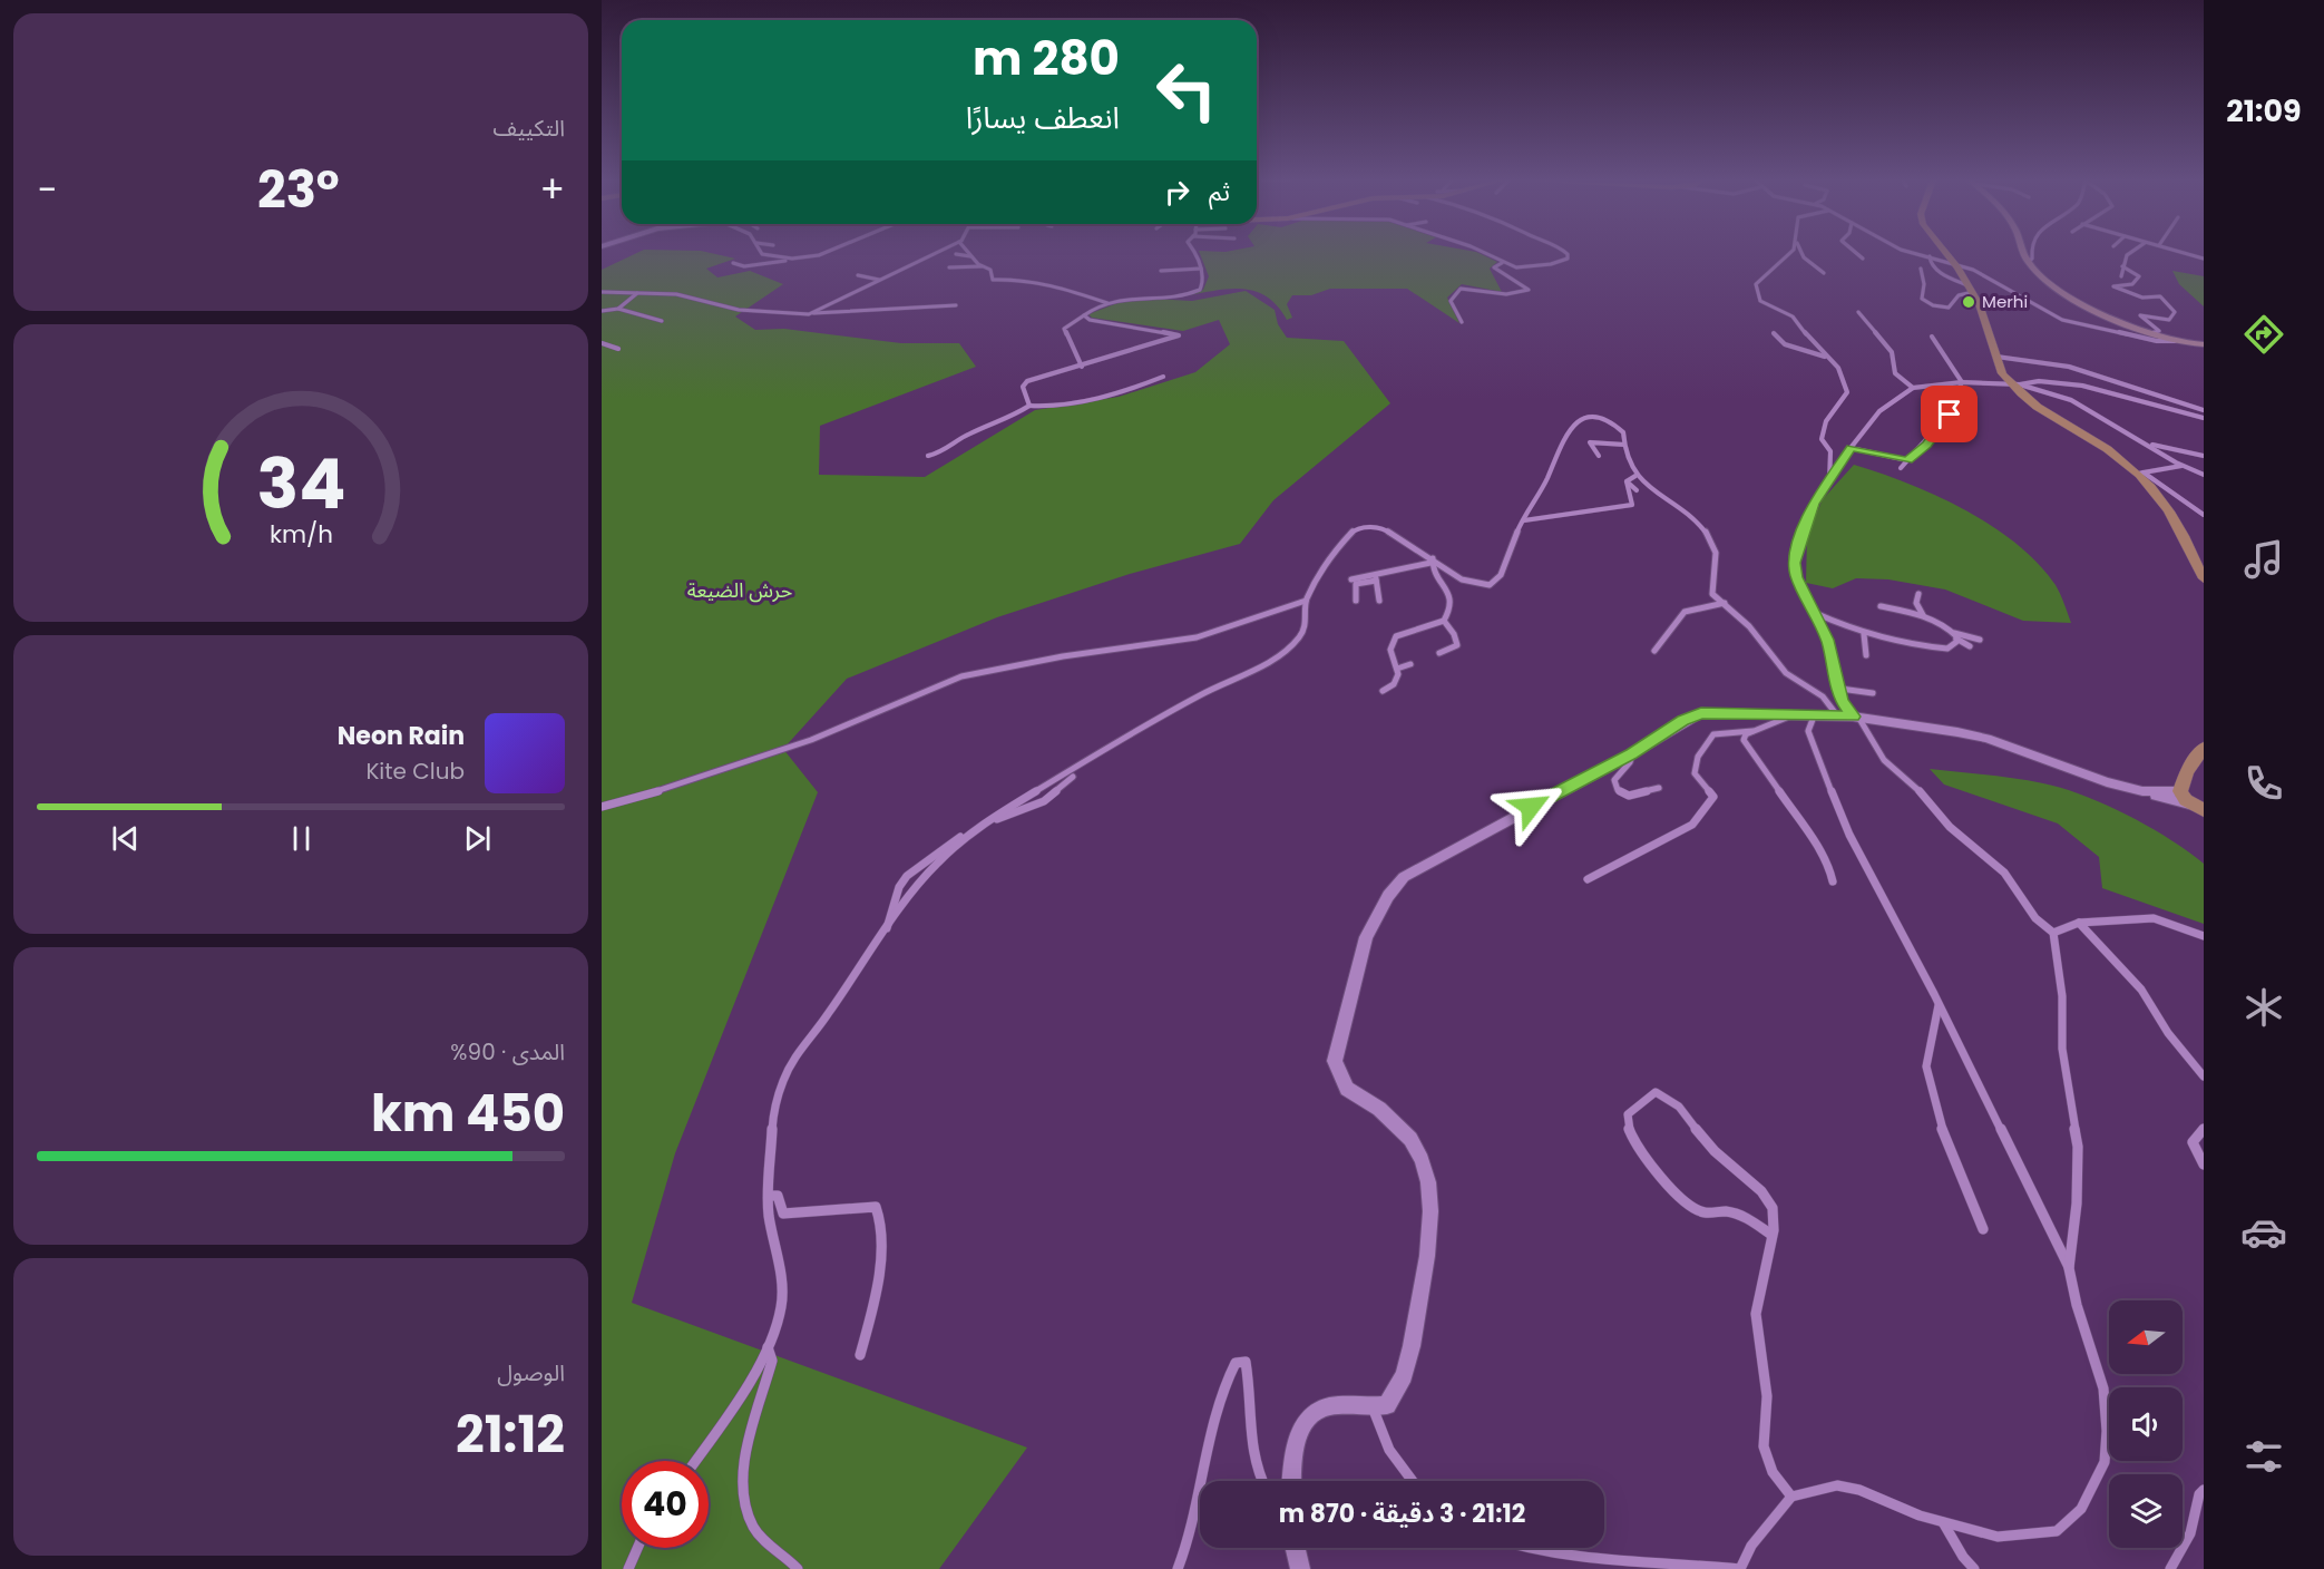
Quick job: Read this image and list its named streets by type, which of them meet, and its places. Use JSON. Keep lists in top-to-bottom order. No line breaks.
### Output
{"parks":["حرش الضيعة"],"places":["Merhi"],"north":"left","page":{"tabs":"21:09","tile":["التكييف",["المدى · 90%","450 km"],["الوصول","21:12"]],"turn":["280 m","انعطف يسارًا"],"then":"ثم","heat":["−","23°","+"],"song":["Neon Rain","Kite Club"],"limit":"40","trip":"21:12 · 3 دقيقة · 870 m","gauge":["34","km/h"]}}
